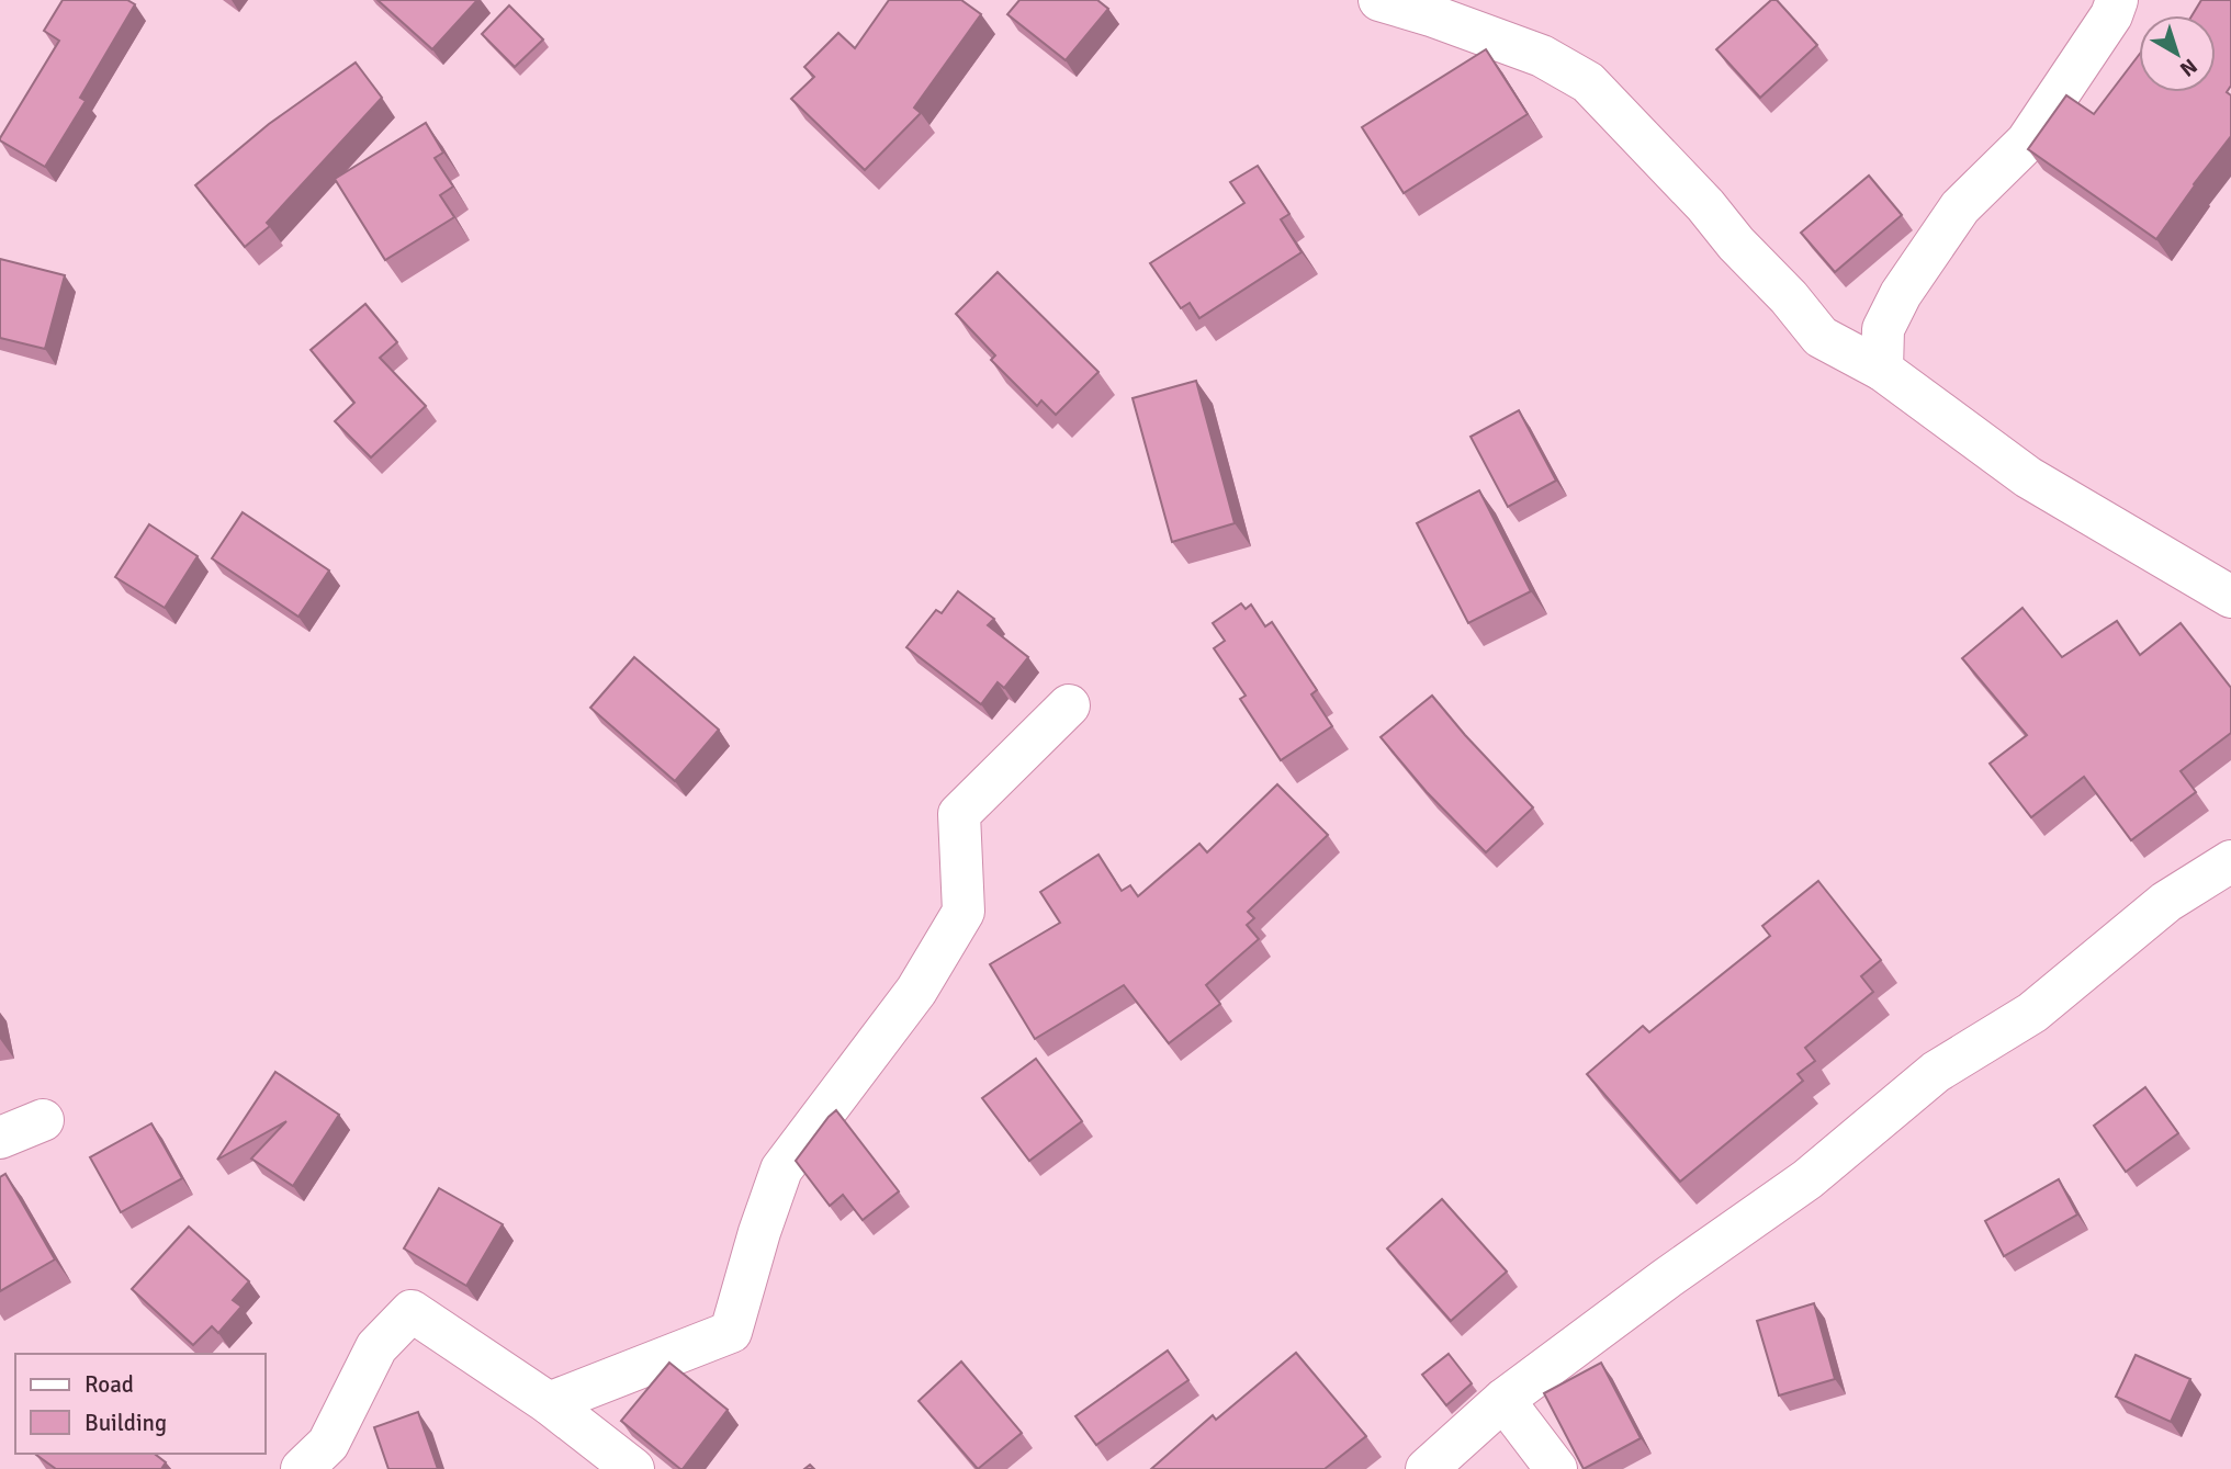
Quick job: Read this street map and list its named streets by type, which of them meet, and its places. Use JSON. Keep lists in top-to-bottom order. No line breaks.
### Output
{"legend":["Road","Building"],"north":"bottom right"}
